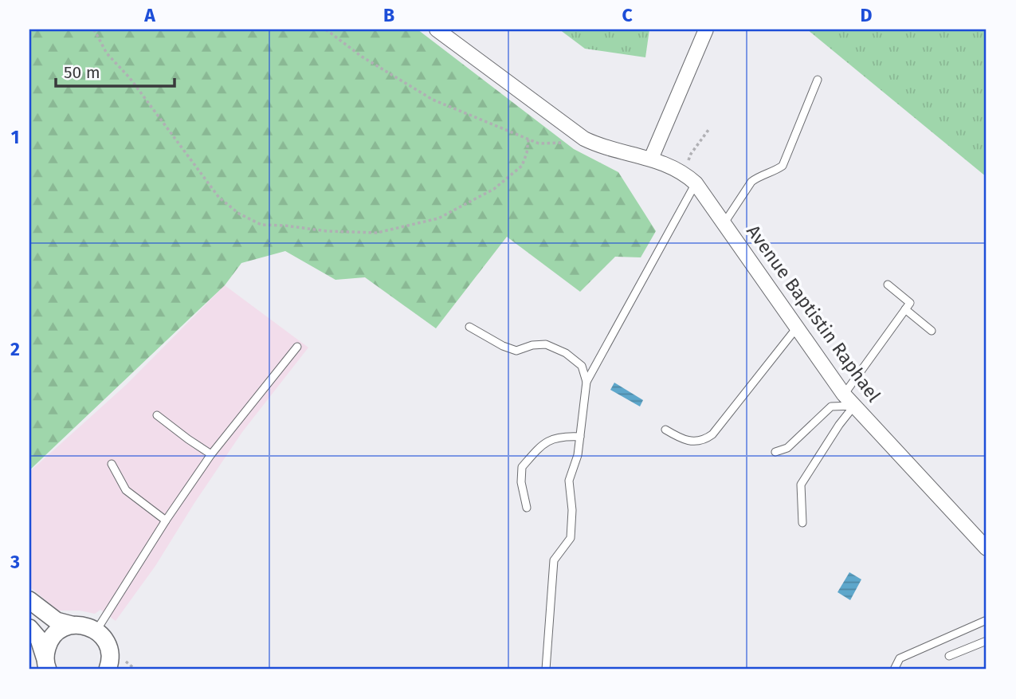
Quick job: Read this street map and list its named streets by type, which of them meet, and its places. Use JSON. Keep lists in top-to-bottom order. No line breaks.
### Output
{"streets":{"street":["Avenue Baptistin Raphael"]},"scale_bar":"50 m","grid":{"columns":["A","B","C","D"],"rows":["1","2","3"]}}
